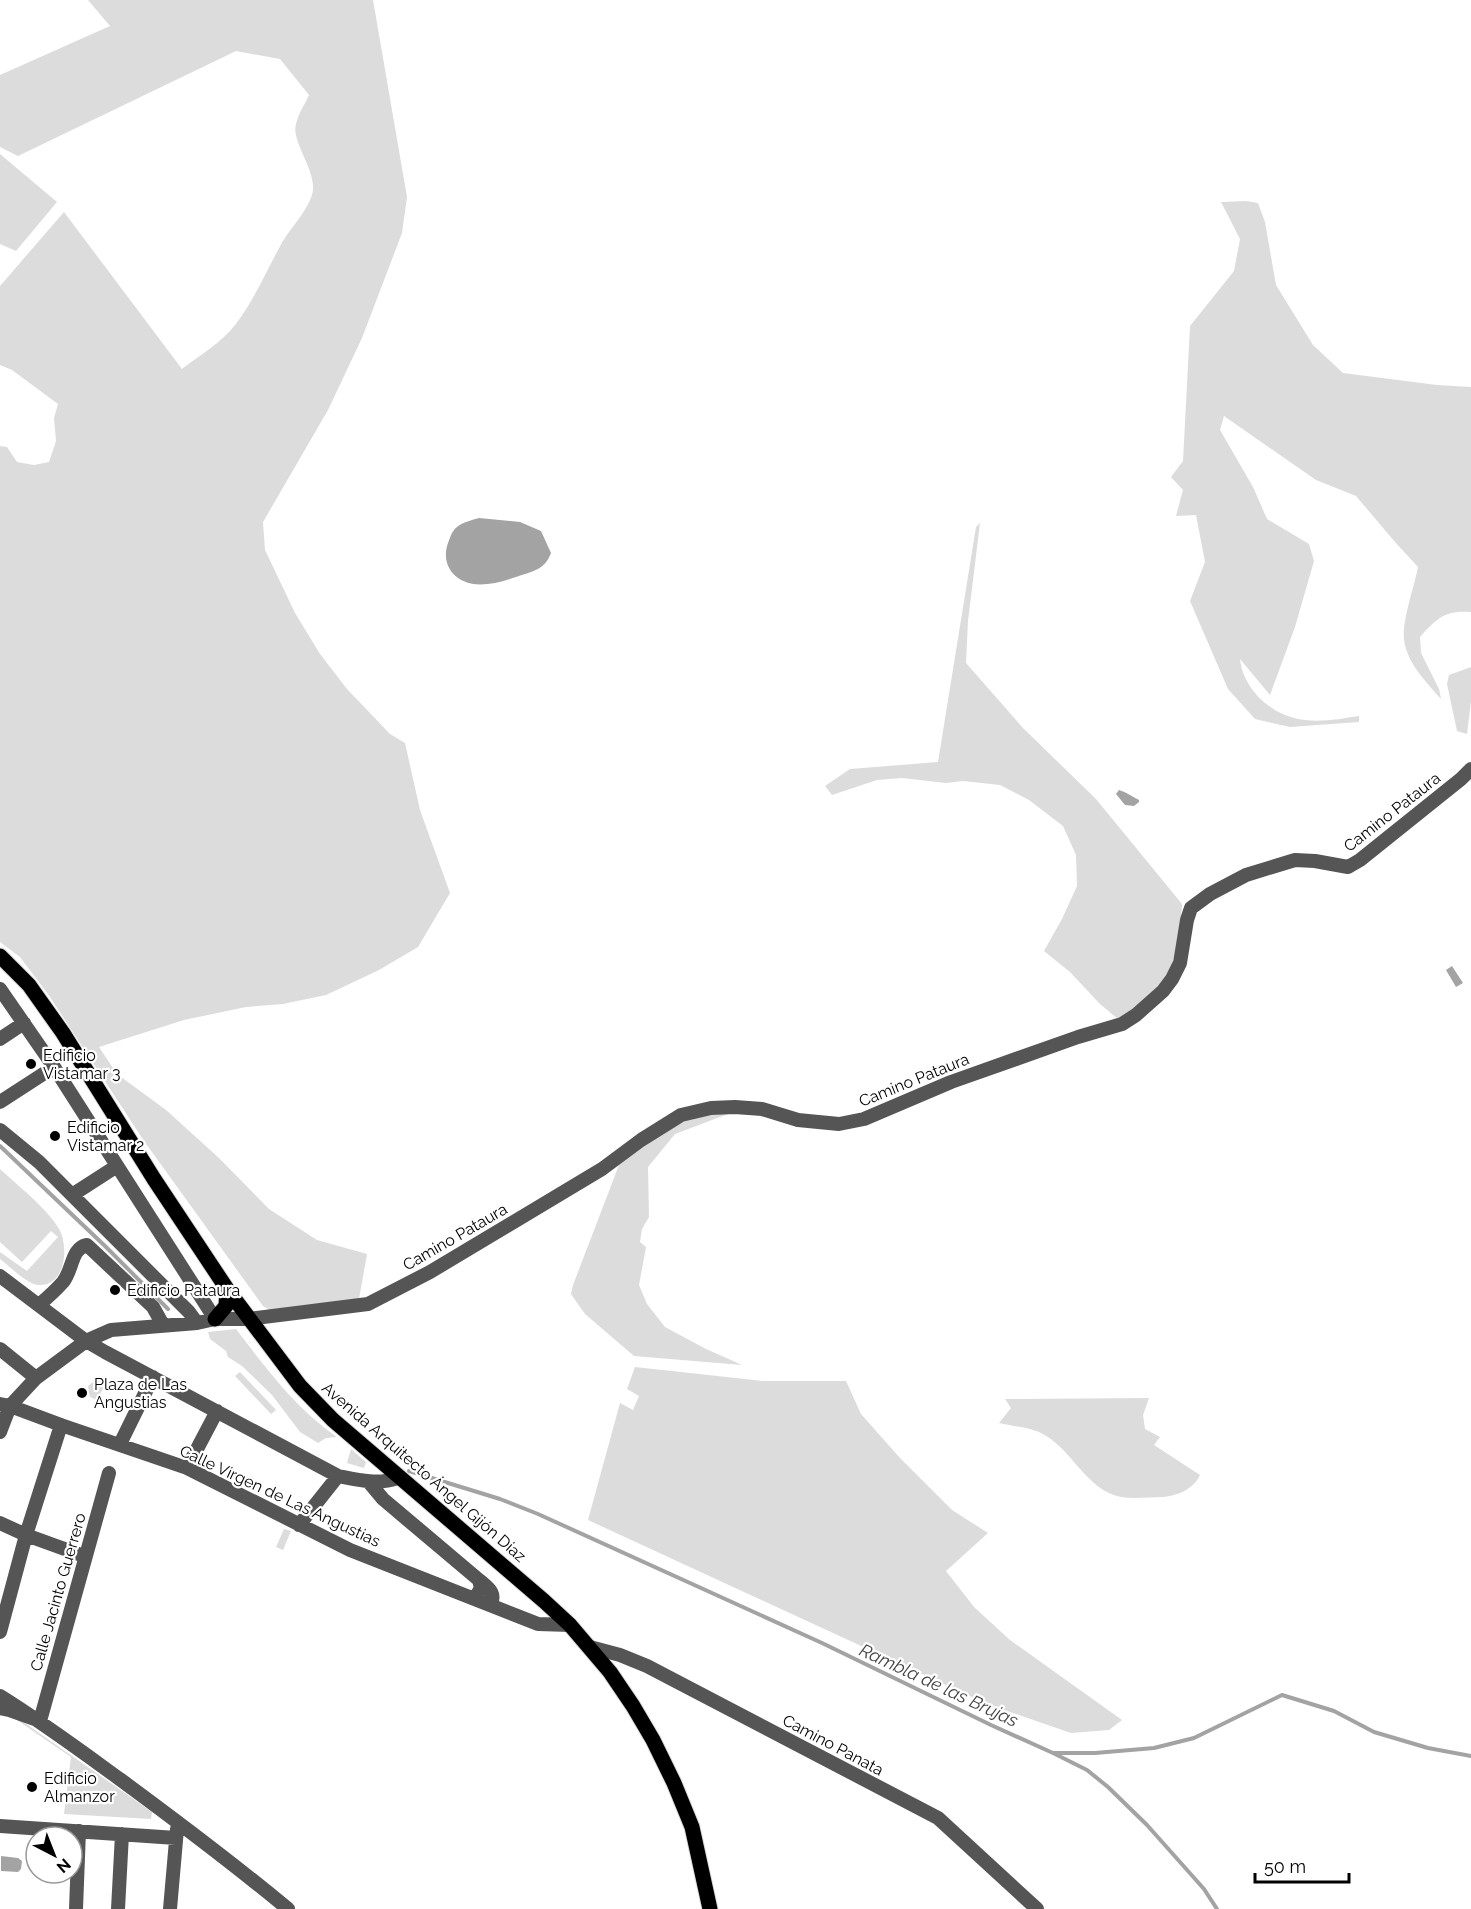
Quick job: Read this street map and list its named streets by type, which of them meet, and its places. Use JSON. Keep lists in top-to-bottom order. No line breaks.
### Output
{"streets":{"main road":["Avenida Arquitecto Ángel Gijón Díaz"],"street":["Camino Pataura","Calle Virgen de Las Angustias","Calle Jacinto Guerrero","Camino Panata"]},"crossings":[["Camino Pataura","Avenida Arquitecto Ángel Gijón Díaz"],["Camino Pataura","Calle Virgen de Las Angustias"],["Avenida Arquitecto Ángel Gijón Díaz","Calle Virgen de Las Angustias"],["Avenida Arquitecto Ángel Gijón Díaz","Camino Panata"]],"water":["Rambla de las Brujas"],"places":["Edificio Vistamar 3","Edificio Vistamar 2","Edificio Pataura","Plaza de Las Angustias","Edificio Almanzor"],"scale_bar":"50 m","north":"bottom right"}
